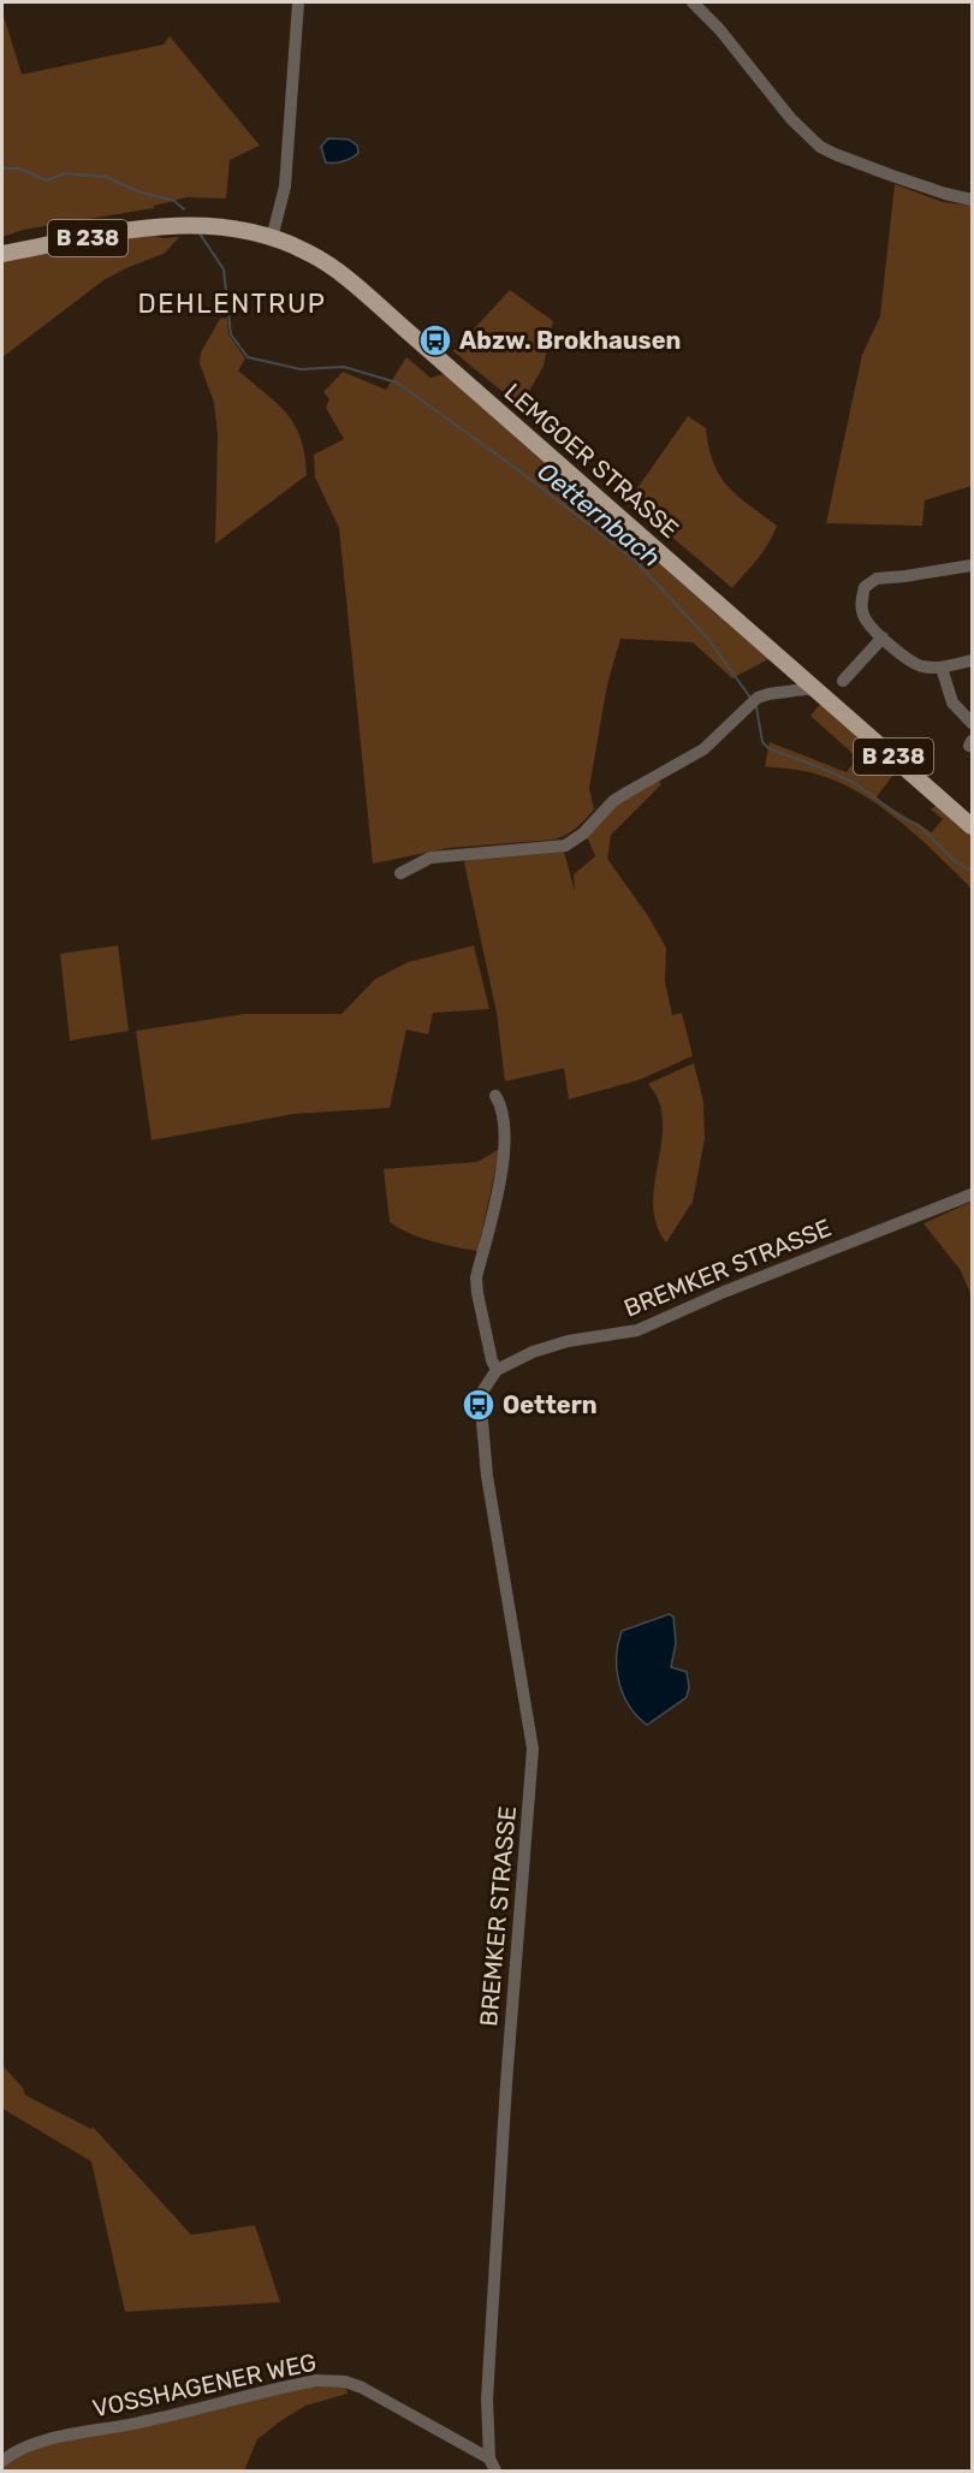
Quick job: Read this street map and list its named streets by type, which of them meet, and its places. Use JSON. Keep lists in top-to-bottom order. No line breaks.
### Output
{"streets":{"main road":["B 238","LEMGOER STRASSE"],"street":["BREMKER STRASSE","VOSSHAGENER WEG"]},"crossings":[["BREMKER STRASSE","VOSSHAGENER WEG"]],"districts":["DEHLENTRUP"],"water":["Oetternbach"],"places":{"bus stop":["Abzw. Brokhausen","Oettern"]}}
